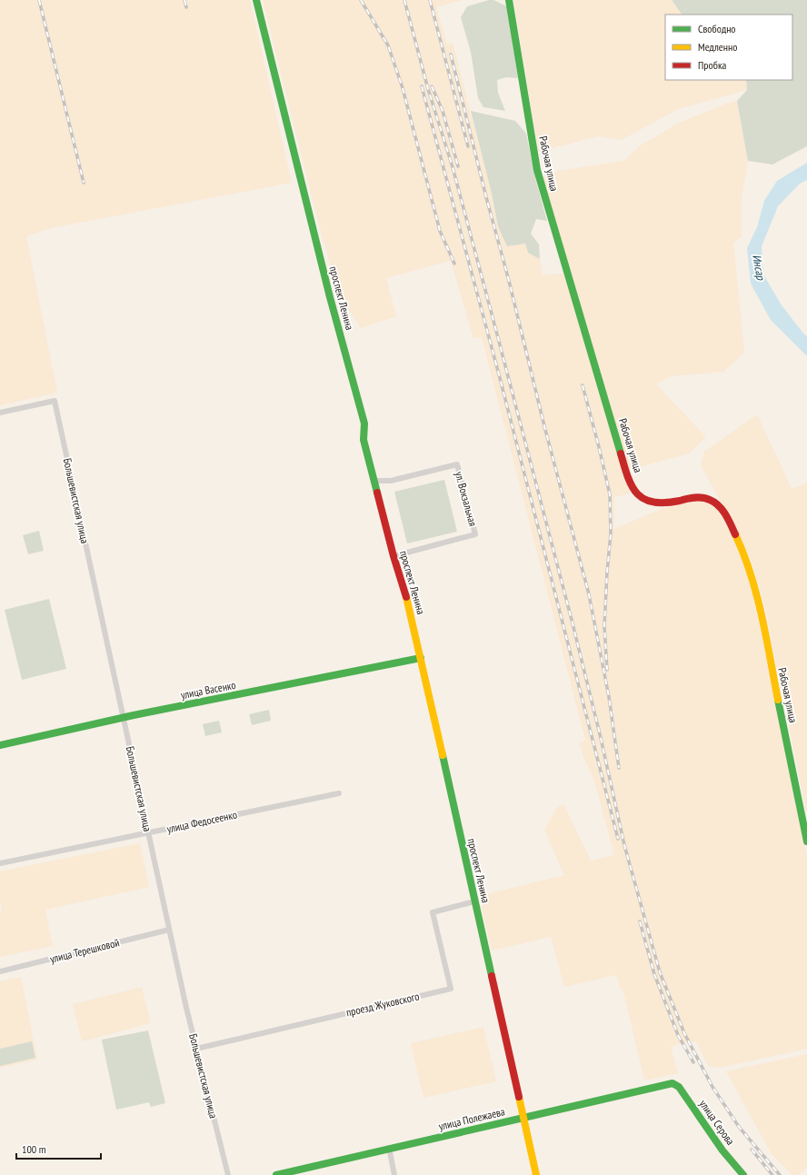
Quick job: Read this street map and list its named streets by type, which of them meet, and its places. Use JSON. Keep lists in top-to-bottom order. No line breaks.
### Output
{"streets":{"main road":["Рабочая улица","проспект Ленина","улица Васенко","улица Полежаева","улица Серова"],"street":["ул. Вокзальная","Большевистская улица","улица Федосеенко","улица Терешковой","проезд Жуковского"]},"crossings":[["проспект Ленина","ул. Вокзальная"],["проспект Ленина","улица Васенко"],["проспект Ленина","проезд Жуковского"],["проспект Ленина","улица Полежаева"],["Большевистская улица","улица Васенко"],["Большевистская улица","улица Федосеенко"],["Большевистская улица","улица Терешковой"],["Большевистская улица","проезд Жуковского"],["улица Полежаева","улица Серова"]],"water":["Инсар"],"legend":["Свободно","Медленно","Пробка"],"scale_bar":"100 m"}
